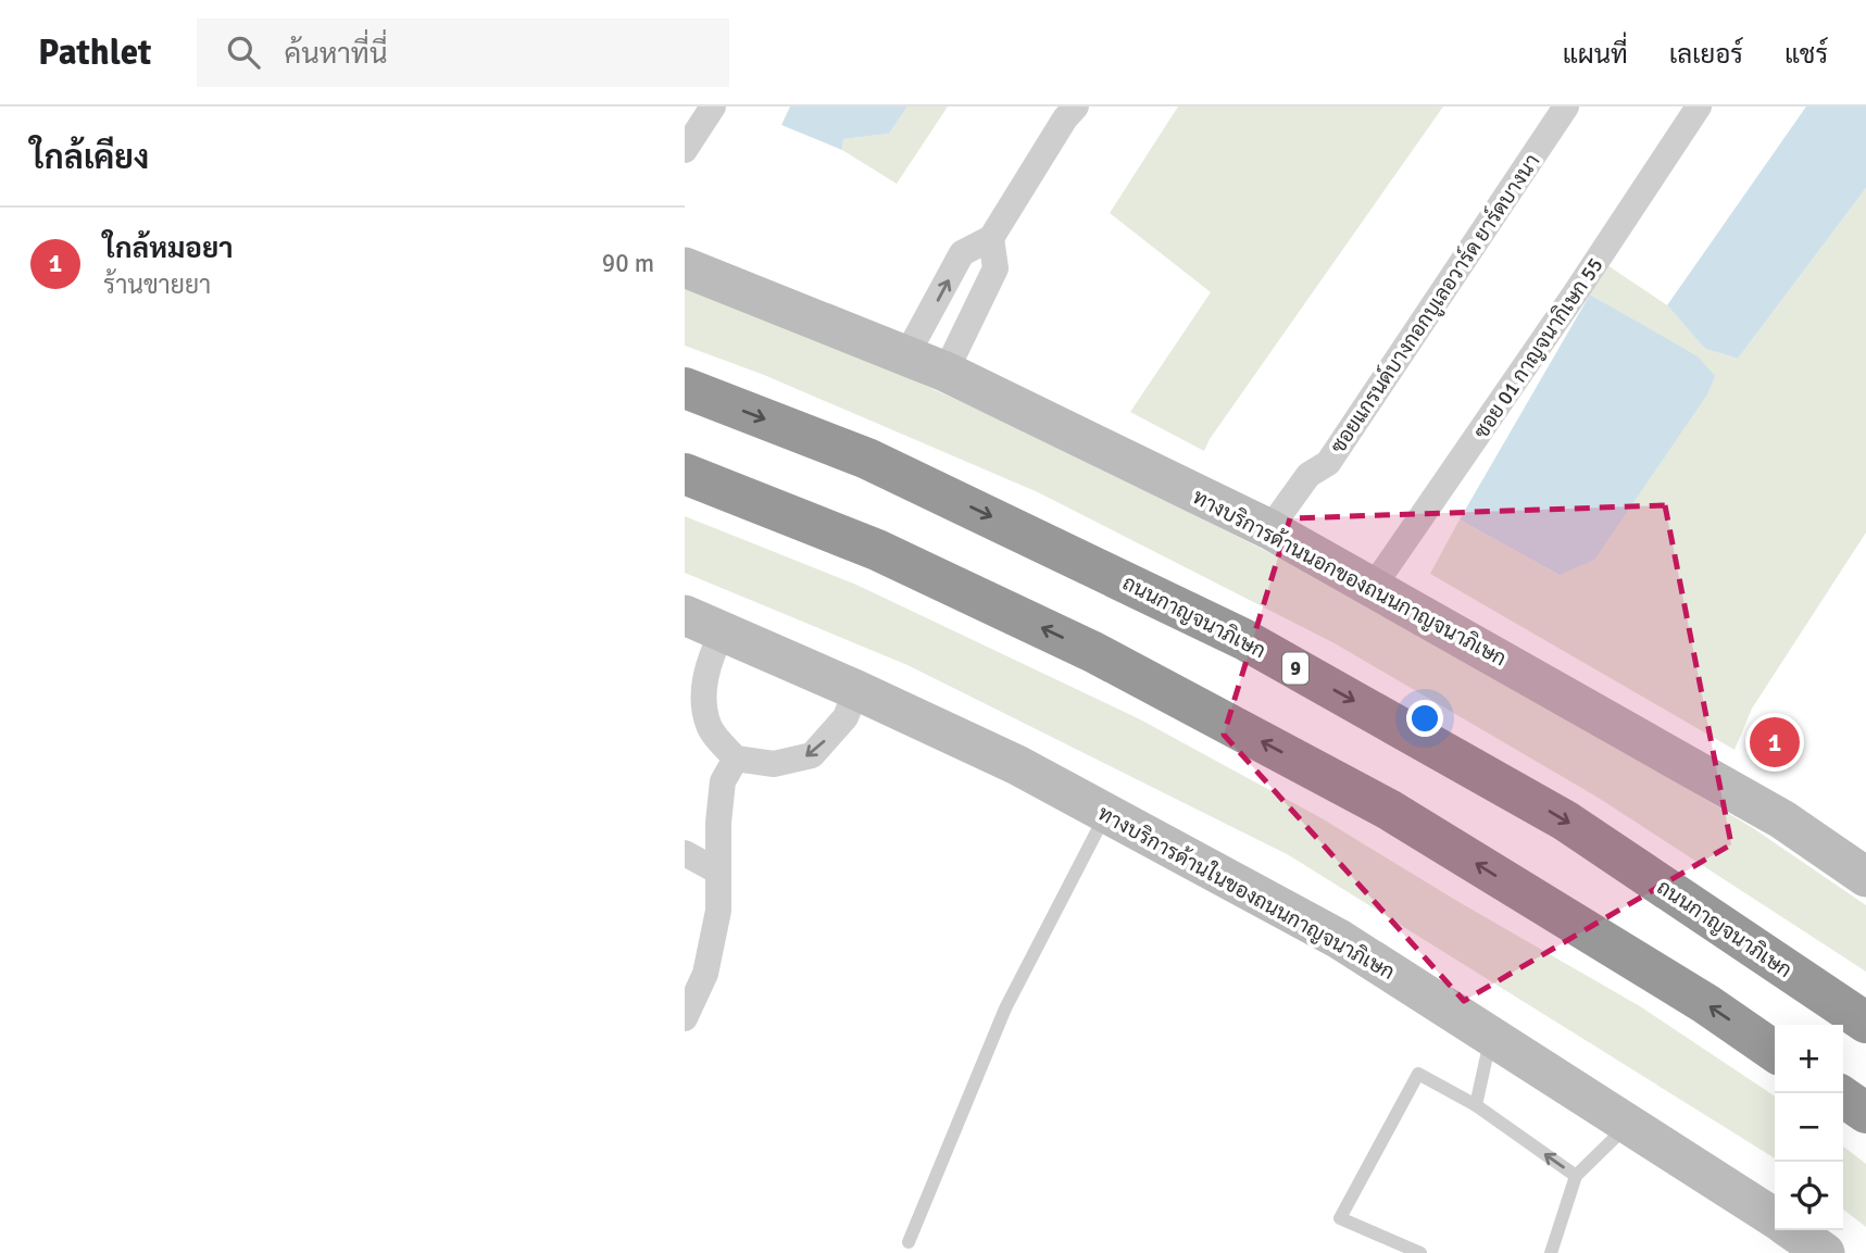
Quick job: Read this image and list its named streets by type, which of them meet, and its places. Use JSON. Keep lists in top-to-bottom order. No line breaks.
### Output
{"streets":{"highway":["ถนนกาญจนาภิเษก","9"],"main road":["ทางบริการด้านนอกของถนนกาญจนาภิเษก","ทางบริการด้านในของถนนกาญจนาภิเษก"],"street":["ซอยแกรนด์บางกอกบูเลอวาร์ด ยาร์ดบางนา","ซอย 01 กาญจนากิเษก 55"]},"crossings":[["ซอยแกรนด์บางกอกบูเลอวาร์ด ยาร์ดบางนา","ทางบริการด้านนอกของถนนกาญจนาภิเษก"],["ซอย 01 กาญจนากิเษก 55","ทางบริการด้านนอกของถนนกาญจนาภิเษก"]],"page":{"header":"Pathlet","search":"ค้นหาที่นี่","nav":["แผนที่","เลเยอร์","แชร์"],"heading":"ใกล้เคียง","list":[{"mark":"1","name":"ใกล้หมอยา","note":"ร้านขายยา","value":"90 m"}],"pins":"1","map_buttons":["+","−"]}}
